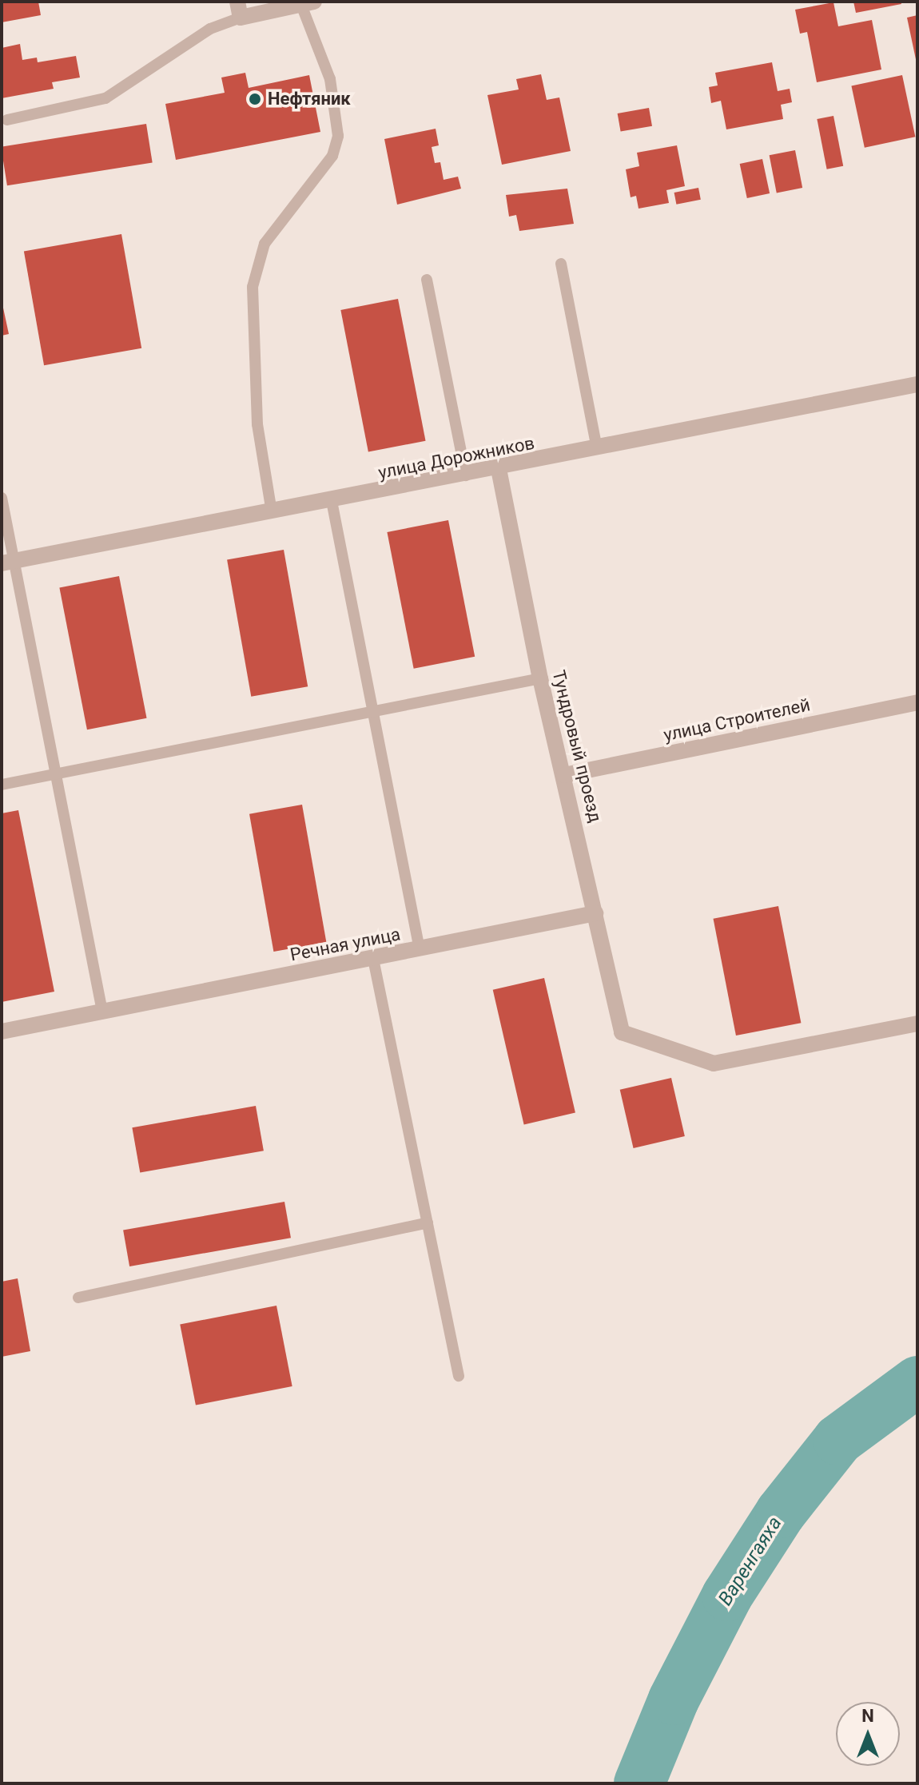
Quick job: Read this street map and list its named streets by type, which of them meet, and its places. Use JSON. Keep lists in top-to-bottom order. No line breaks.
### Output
{"streets":{"street":["улица Дорожников","улица Строителей","Тундровый проезд","Речная улица"]},"crossings":[["улица Дорожников","Тундровый проезд"],["улица Строителей","Тундровый проезд"],["Тундровый проезд","Речная улица"]],"water":["Варенгаяха"],"places":["Нефтяник"],"north":"top"}
